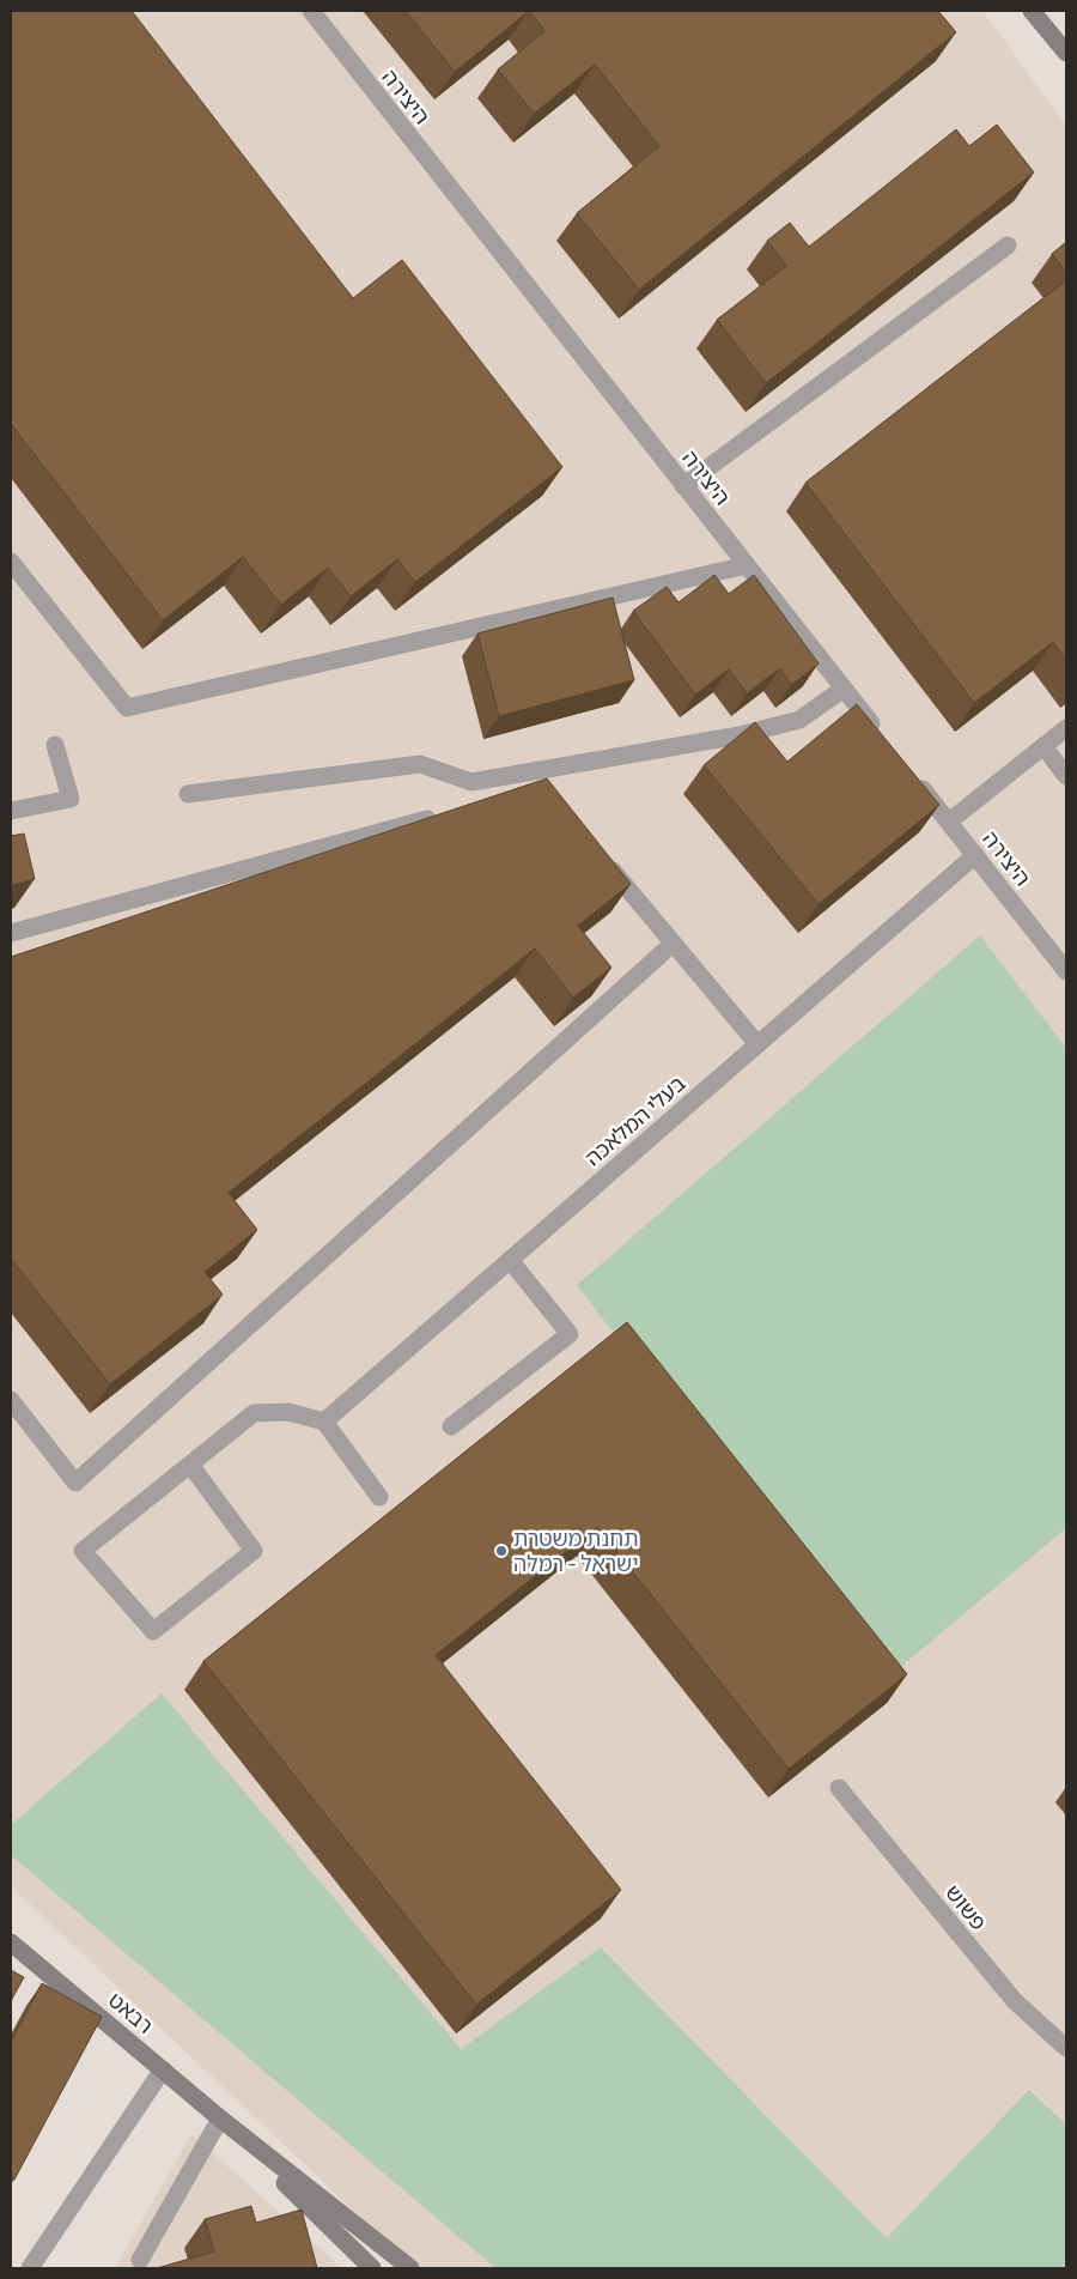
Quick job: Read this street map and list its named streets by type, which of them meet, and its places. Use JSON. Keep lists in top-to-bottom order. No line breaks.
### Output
{"streets":{"street":["היצירה","בעלי המלאכה","פשוש","רבאט"]},"crossings":[["היצירה","בעלי המלאכה"]],"places":["תחנת משטרת ישראל - רמלה"]}
